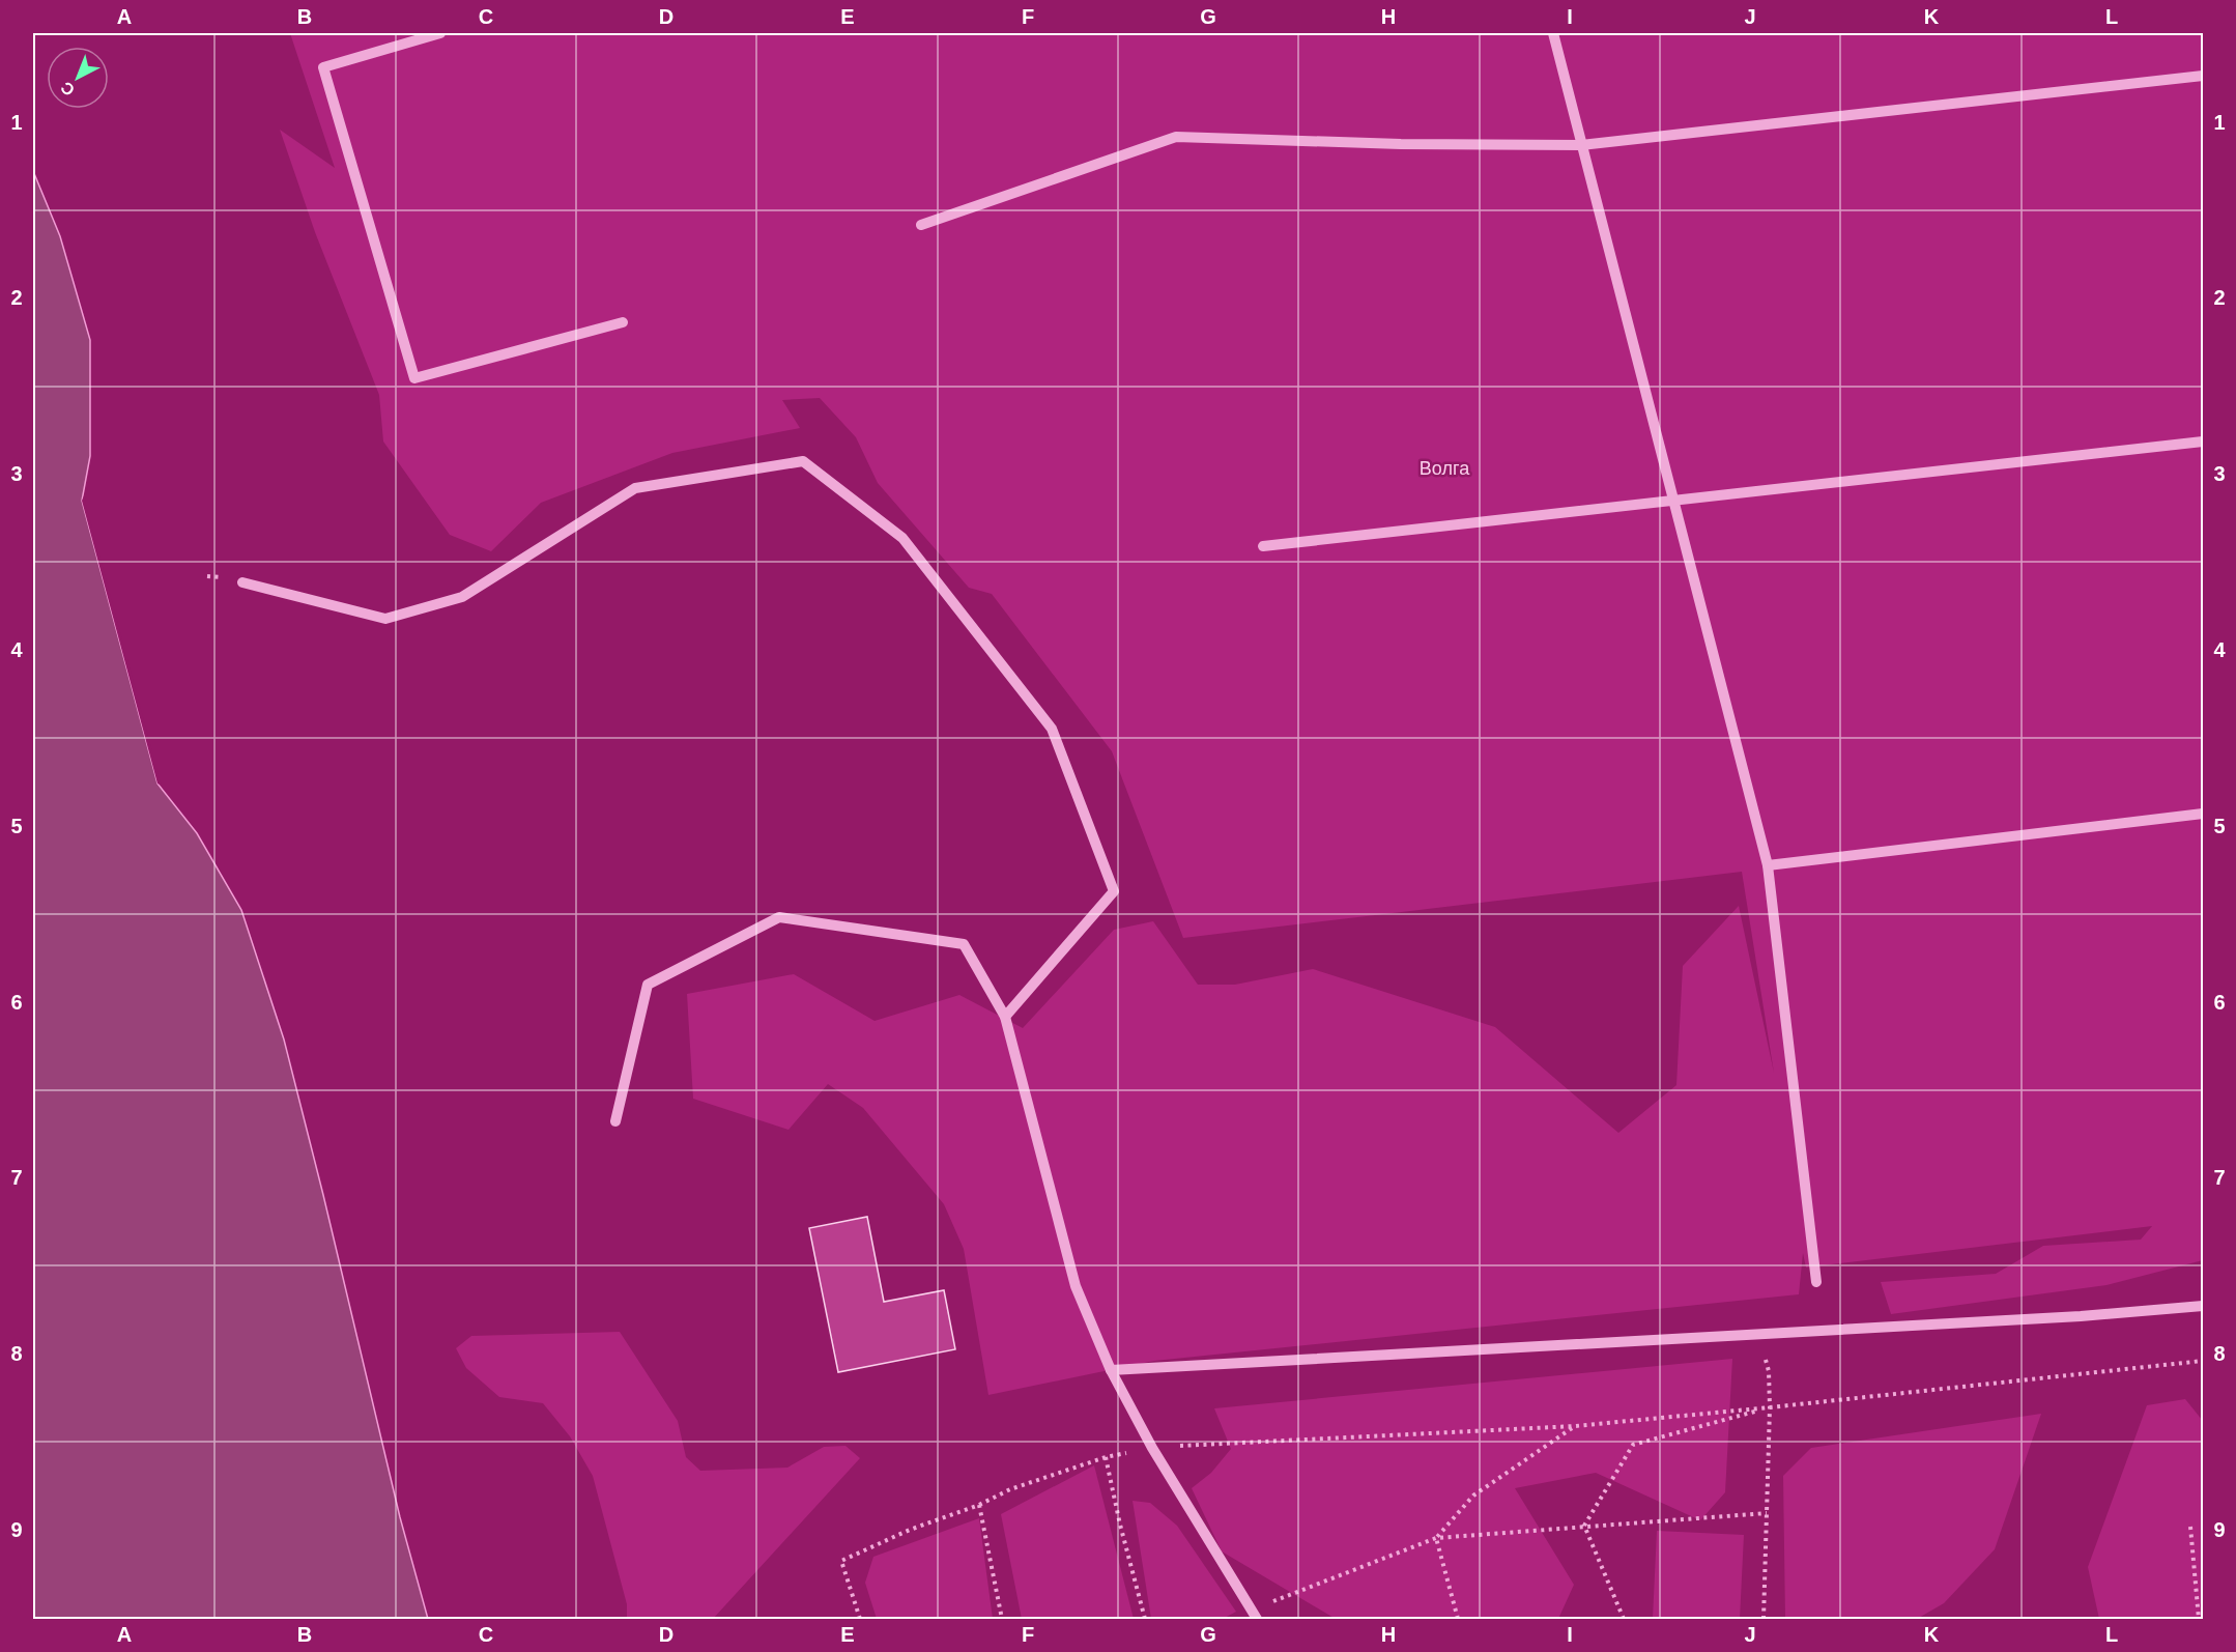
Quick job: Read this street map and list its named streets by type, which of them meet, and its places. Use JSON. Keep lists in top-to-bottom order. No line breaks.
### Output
{"parks":["Волга"],"north":"bottom left","grid":{"columns":["A","B","C","D","E","F","G","H","I","J","K","L"],"rows":["1","2","3","4","5","6","7","8","9"]}}
